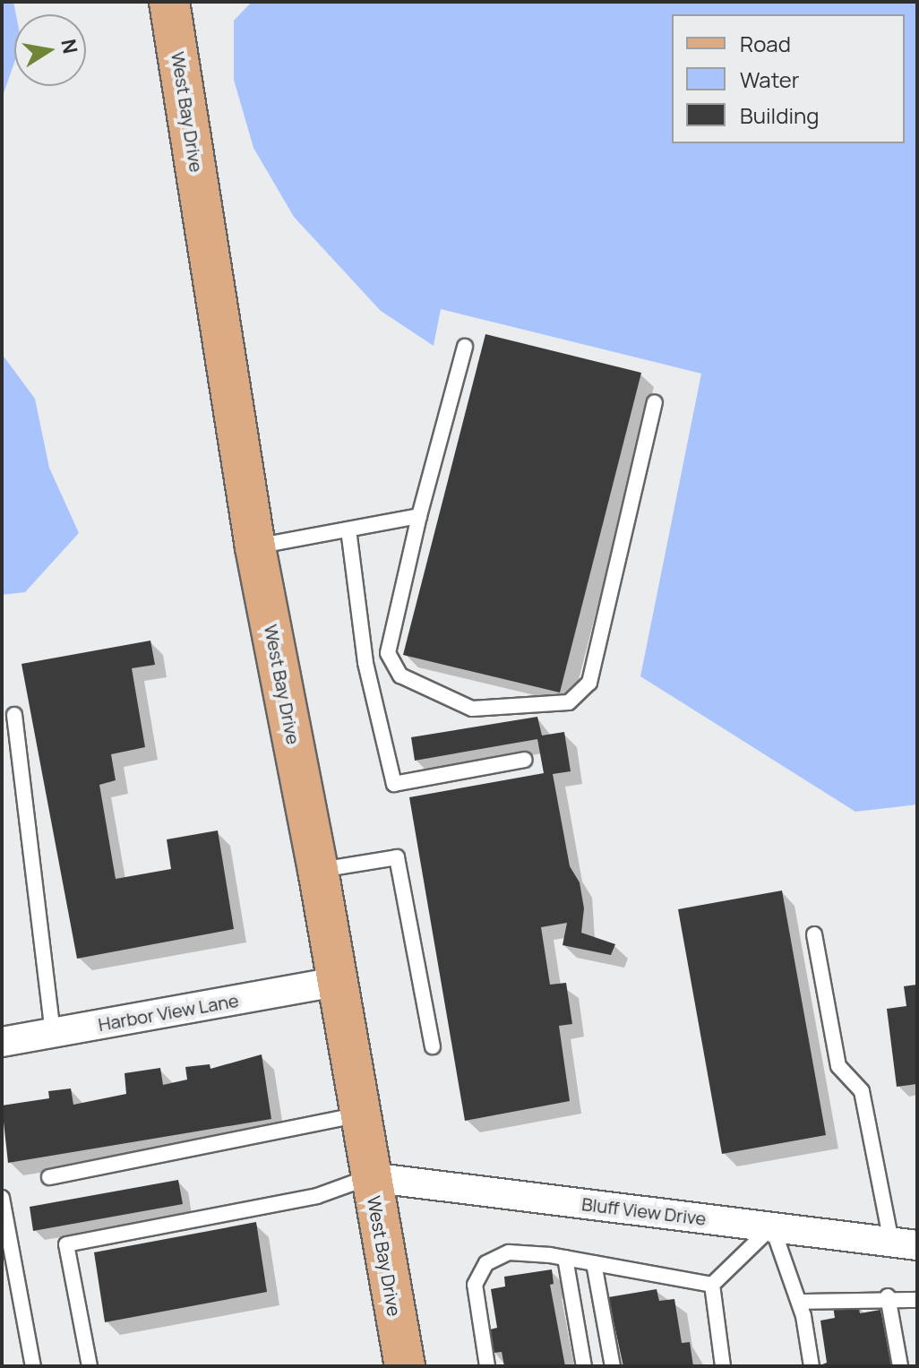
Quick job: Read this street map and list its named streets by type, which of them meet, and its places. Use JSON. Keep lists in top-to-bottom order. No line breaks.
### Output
{"streets":{"main road":["West Bay Drive"],"street":["Harbor View Lane","Bluff View Drive"]},"crossings":[["West Bay Drive","Harbor View Lane"],["West Bay Drive","Bluff View Drive"]],"legend":["Road","Water","Building"],"north":"right"}
